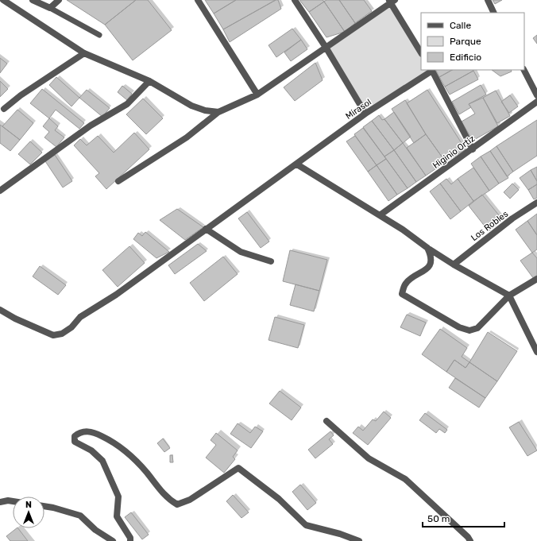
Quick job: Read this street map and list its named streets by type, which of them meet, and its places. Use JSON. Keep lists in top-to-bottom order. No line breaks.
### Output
{"streets":{"street":["Mirasol","Higinio Ortiz","Los Robles"]},"legend":["Calle","Parque","Edificio"],"scale_bar":"50 m","north":"top"}
